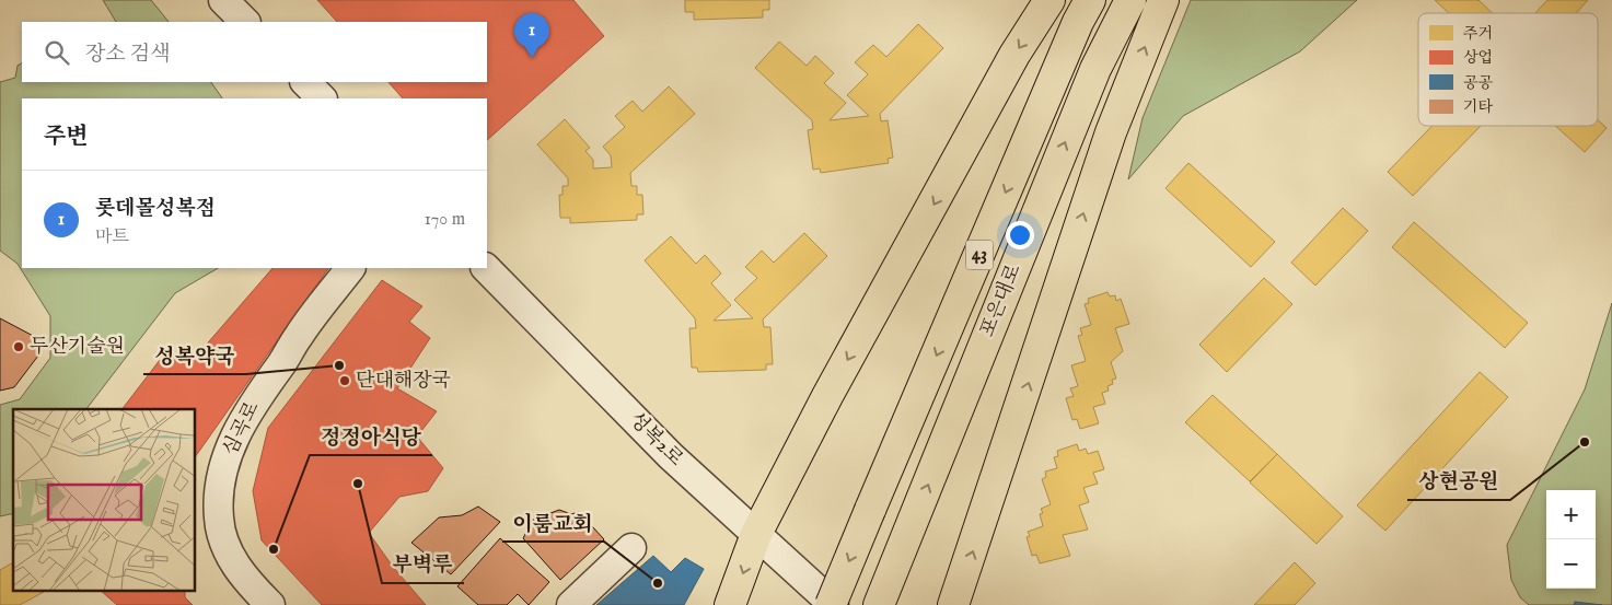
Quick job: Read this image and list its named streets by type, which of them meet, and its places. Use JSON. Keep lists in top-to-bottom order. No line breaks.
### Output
{"streets":{"main road":["43","포은대로"],"street":["심곡로","성복2로"]},"crossings":[["포은대로","성복2로"]],"places":["두산기술원","성복약국","단대해장국","상현공원","부벽루","정정아식당","이룸교회"],"legend":["주거","상업","공공","기타"],"page":{"pins":"1","search":"장소 검색","heading":"주변","list":[{"mark":"1","name":"롯데몰성복점","note":"마트","value":"170 m"}],"map_buttons":["+","−"]}}
